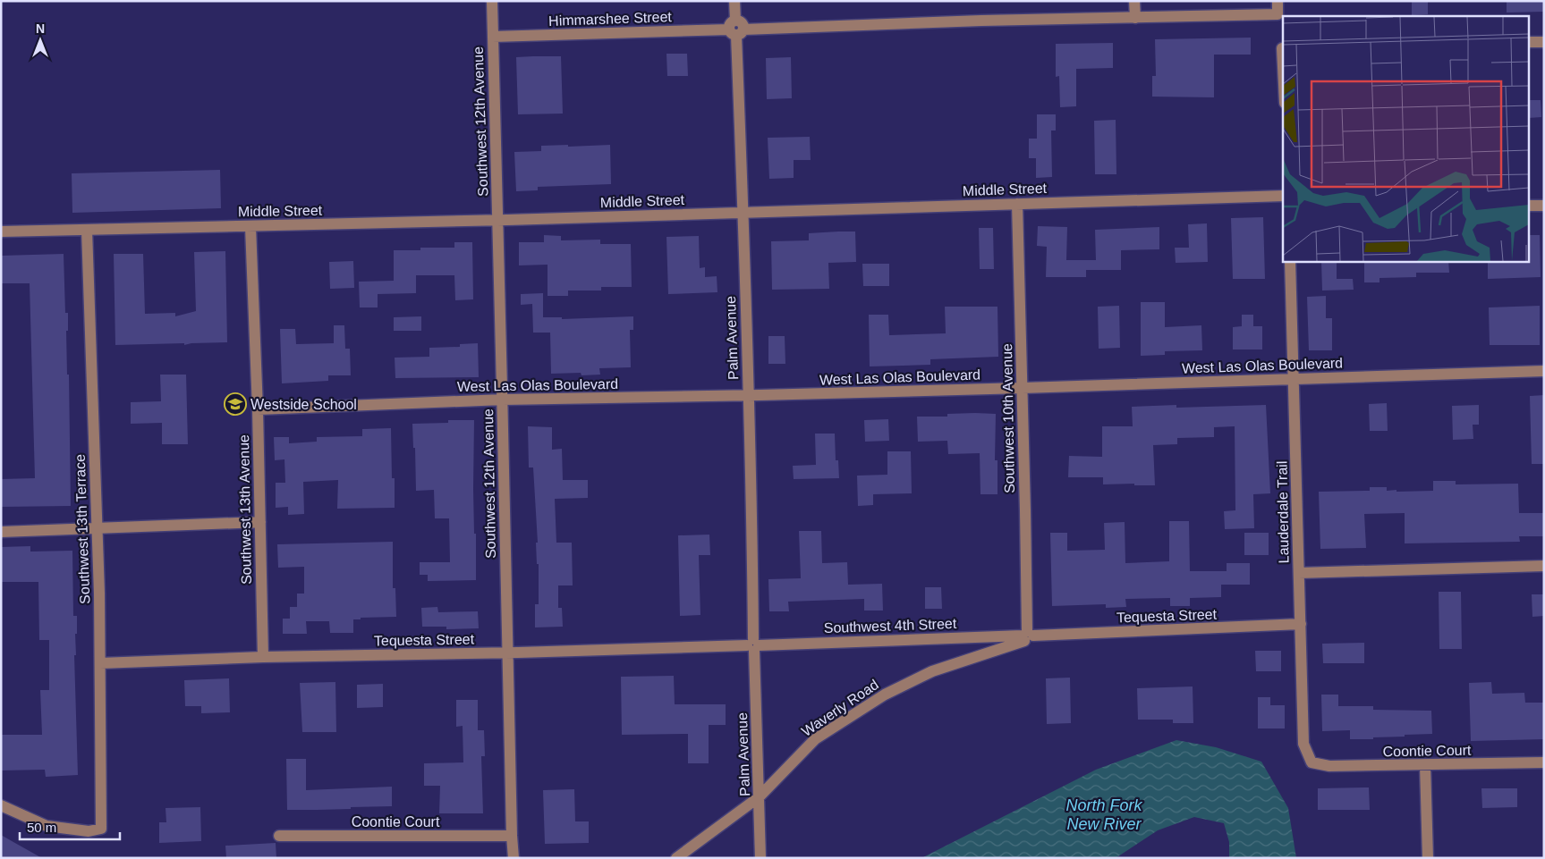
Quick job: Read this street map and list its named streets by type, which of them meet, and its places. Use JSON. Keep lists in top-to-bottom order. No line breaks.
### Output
{"streets":{"street":["Himmarshee Street","Southwest 12th Avenue","Middle Street","Palm Avenue","West Las Olas Boulevard","Southwest 10th Avenue","Southwest 13th Avenue","Lauderdale Trail","Southwest 13th Terrace","Tequesta Street","Southwest 4th Street","Waverly Road","Coontie Court"]},"crossings":[["Himmarshee Street","Southwest 12th Avenue"],["Himmarshee Street","Palm Avenue"],["Southwest 12th Avenue","Middle Street"],["Southwest 12th Avenue","West Las Olas Boulevard"],["Southwest 12th Avenue","Tequesta Street"],["Southwest 12th Avenue","Coontie Court"],["Middle Street","Palm Avenue"],["Middle Street","Southwest 10th Avenue"],["Middle Street","Southwest 13th Avenue"],["Middle Street","Southwest 13th Terrace"],["Palm Avenue","West Las Olas Boulevard"],["Palm Avenue","Tequesta Street"],["Palm Avenue","Southwest 4th Street"],["Palm Avenue","Waverly Road"],["West Las Olas Boulevard","Southwest 10th Avenue"],["West Las Olas Boulevard","Southwest 13th Avenue"],["West Las Olas Boulevard","Lauderdale Trail"],["Southwest 10th Avenue","Tequesta Street"],["Southwest 10th Avenue","Southwest 4th Street"],["Southwest 10th Avenue","Waverly Road"],["Southwest 13th Avenue","Tequesta Street"],["Lauderdale Trail","Tequesta Street"],["Lauderdale Trail","Coontie Court"],["Southwest 13th Terrace","Tequesta Street"],["Tequesta Street","Southwest 4th Street"],["Tequesta Street","Waverly Road"],["Southwest 4th Street","Waverly Road"]],"water":["North Fork New River"],"places":{"school or university":["Westside School"]},"scale_bar":"50 m","north":"top"}
